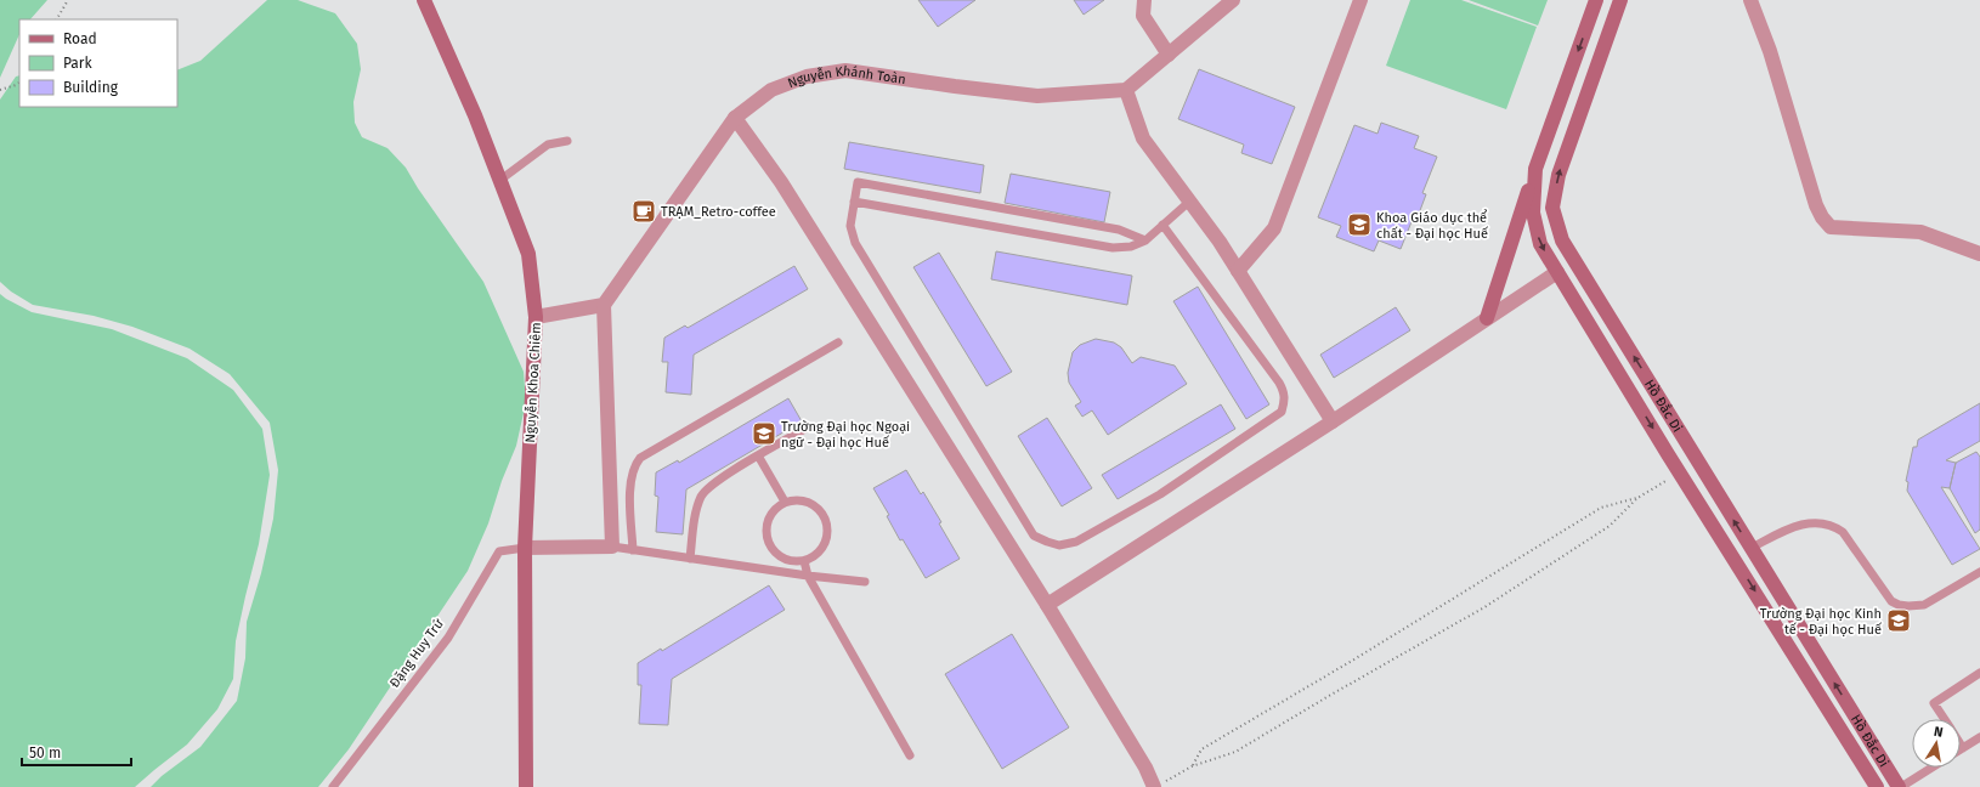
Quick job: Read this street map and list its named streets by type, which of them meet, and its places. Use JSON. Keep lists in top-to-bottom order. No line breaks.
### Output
{"streets":{"street":["Nguyễn Khánh Toàn","Nguyễn Khoa Chiêm","Hồ Đắc Di"],"lane":["Đặng Huy Trứ"]},"crossings":[["Nguyễn Khoa Chiêm","Đặng Huy Trứ"]],"places":{"cafe":["TRẠM_Retro-coffee"],"school or university":["Khoa Giáo dục thể chất - Đại học Huế","Trường Đại học Ngoại ngữ - Đại học Huế","Trường Đại học Kinh tế - Đại học Huế"]},"legend":["Road","Park","Building"],"scale_bar":"50 m","north":"top"}
